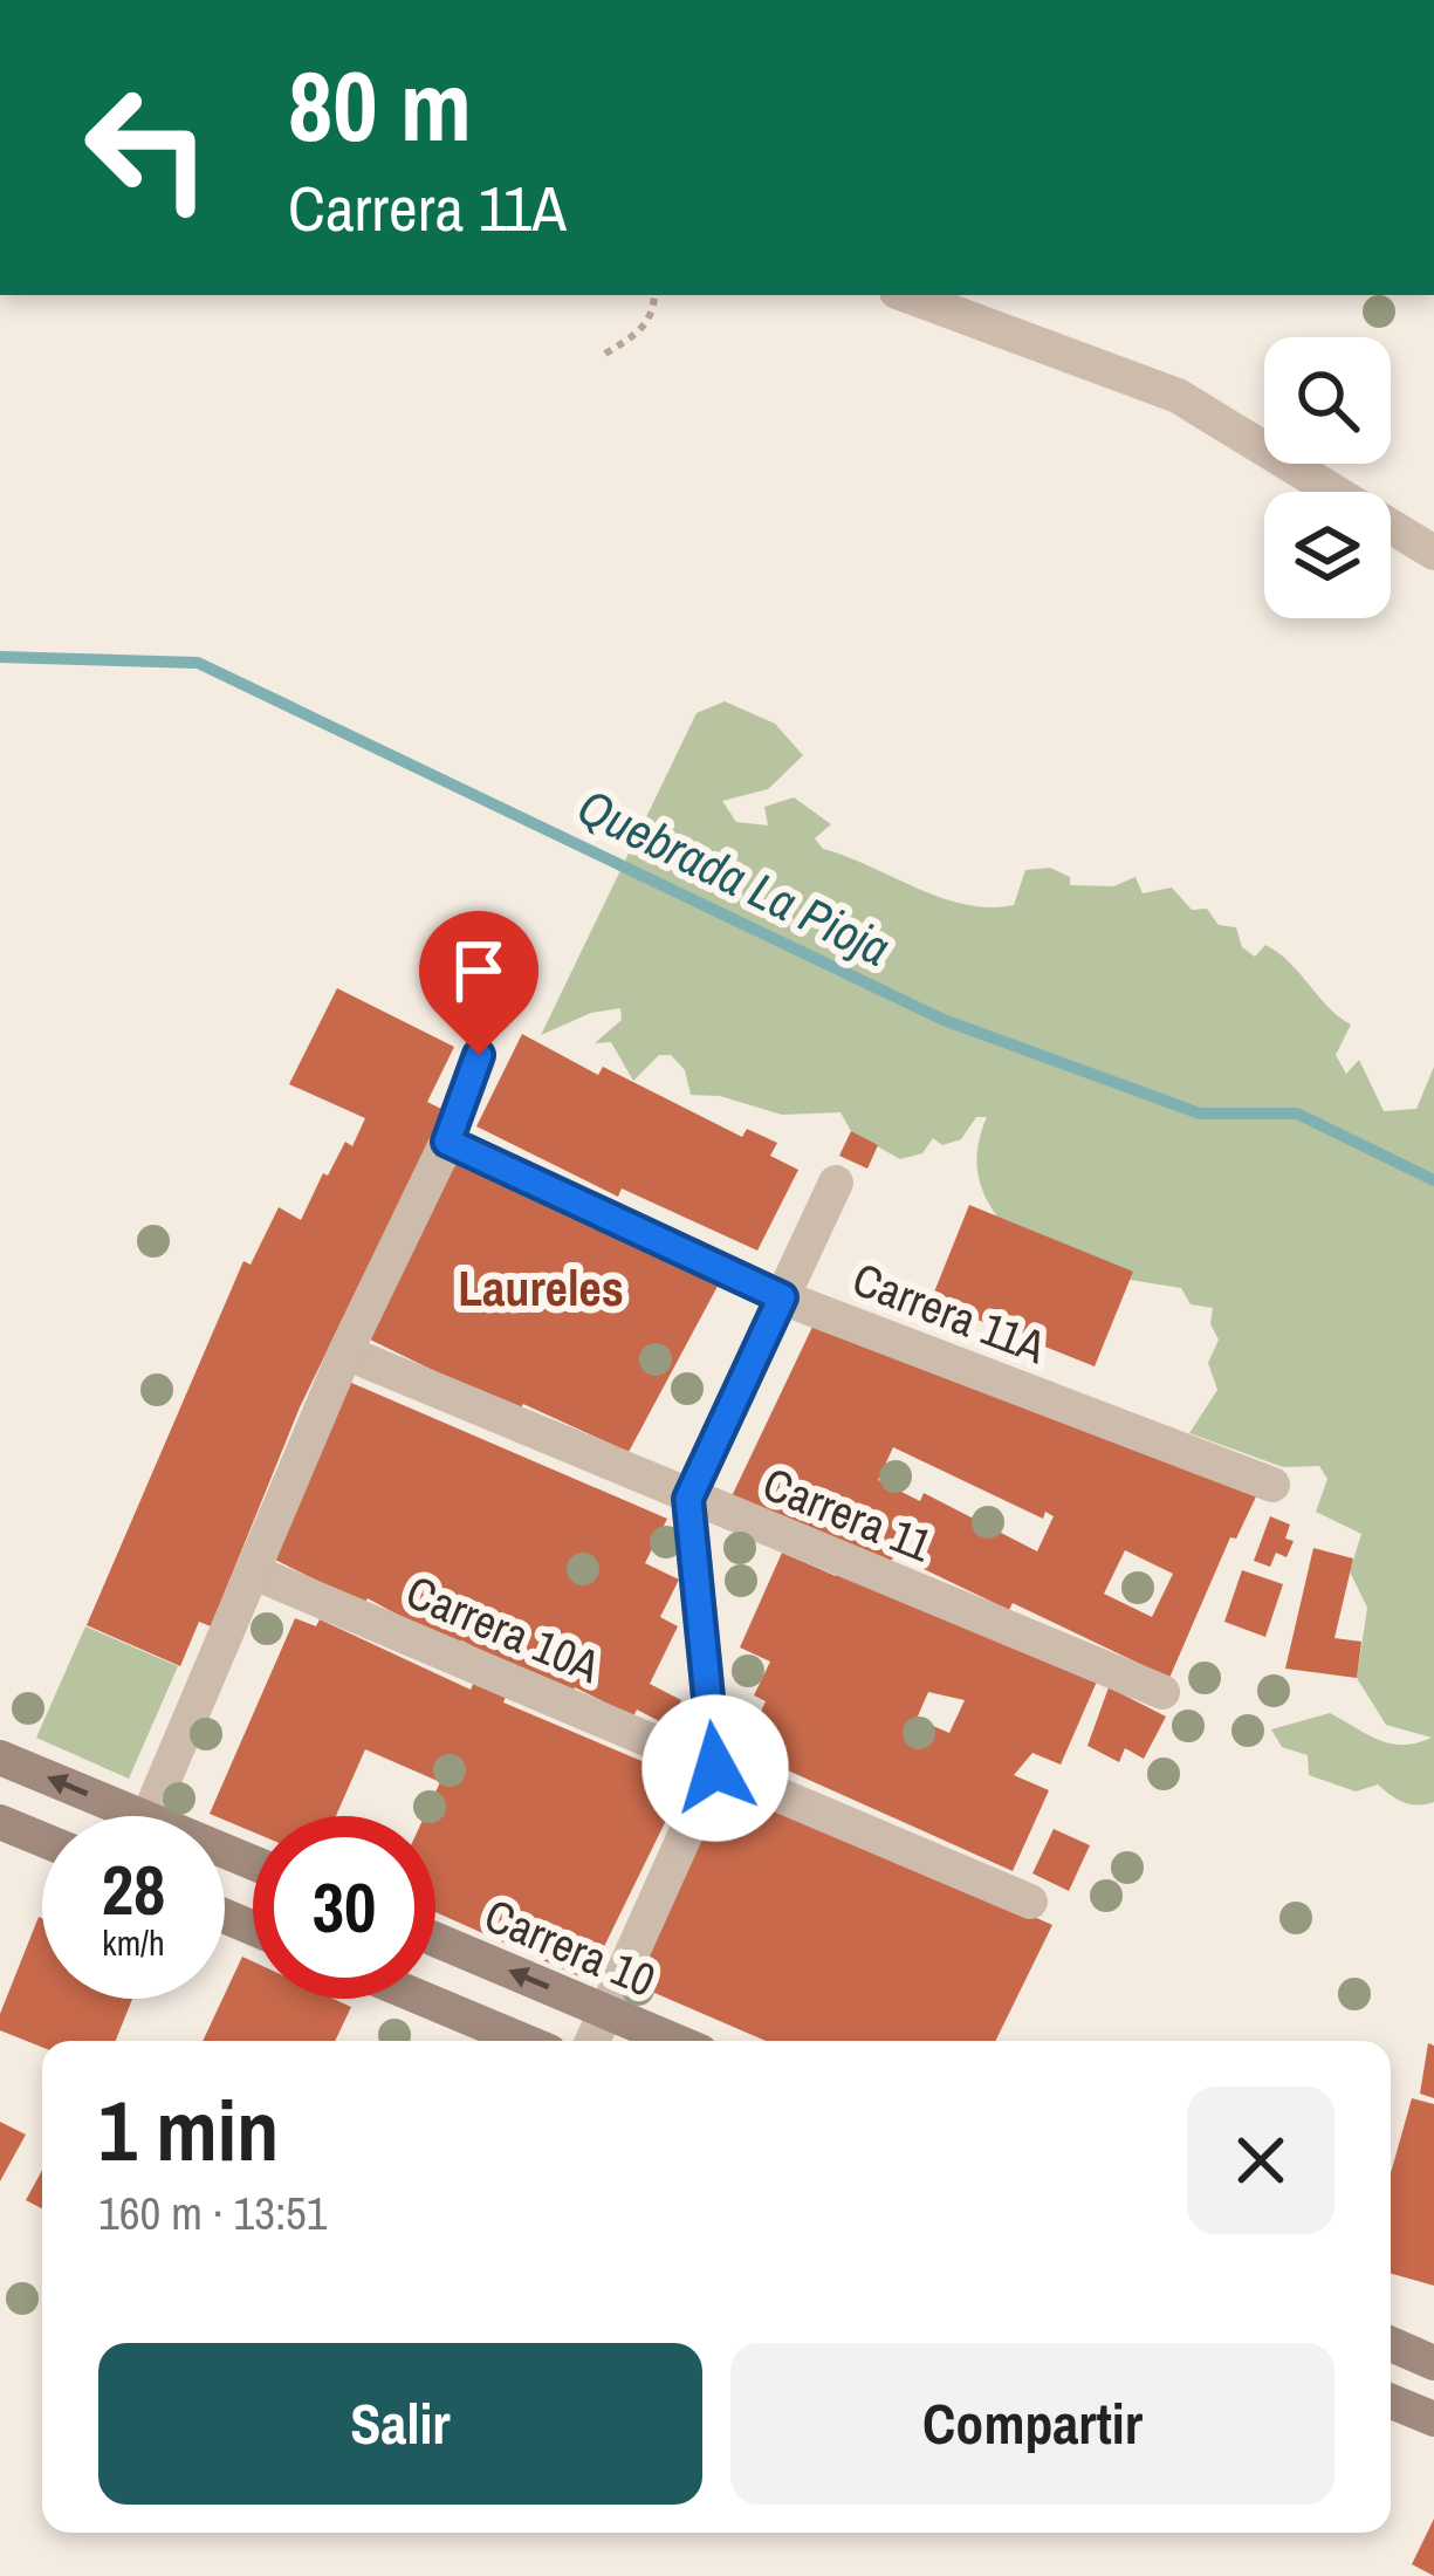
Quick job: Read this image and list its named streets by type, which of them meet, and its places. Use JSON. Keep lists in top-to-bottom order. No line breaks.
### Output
{"streets":{"main road":["Carrera 10"],"street":["Carrera 11A","Carrera 11","Carrera 10A"]},"districts":["Laureles"],"water":["Quebrada La Pioja"],"page":{"turn":["80 m","Carrera 11A"],"speed":"28 km/h","limit":"30","heading":["1 min","160 m · 13:51"],"buttons":["Salir","Compartir"]}}
